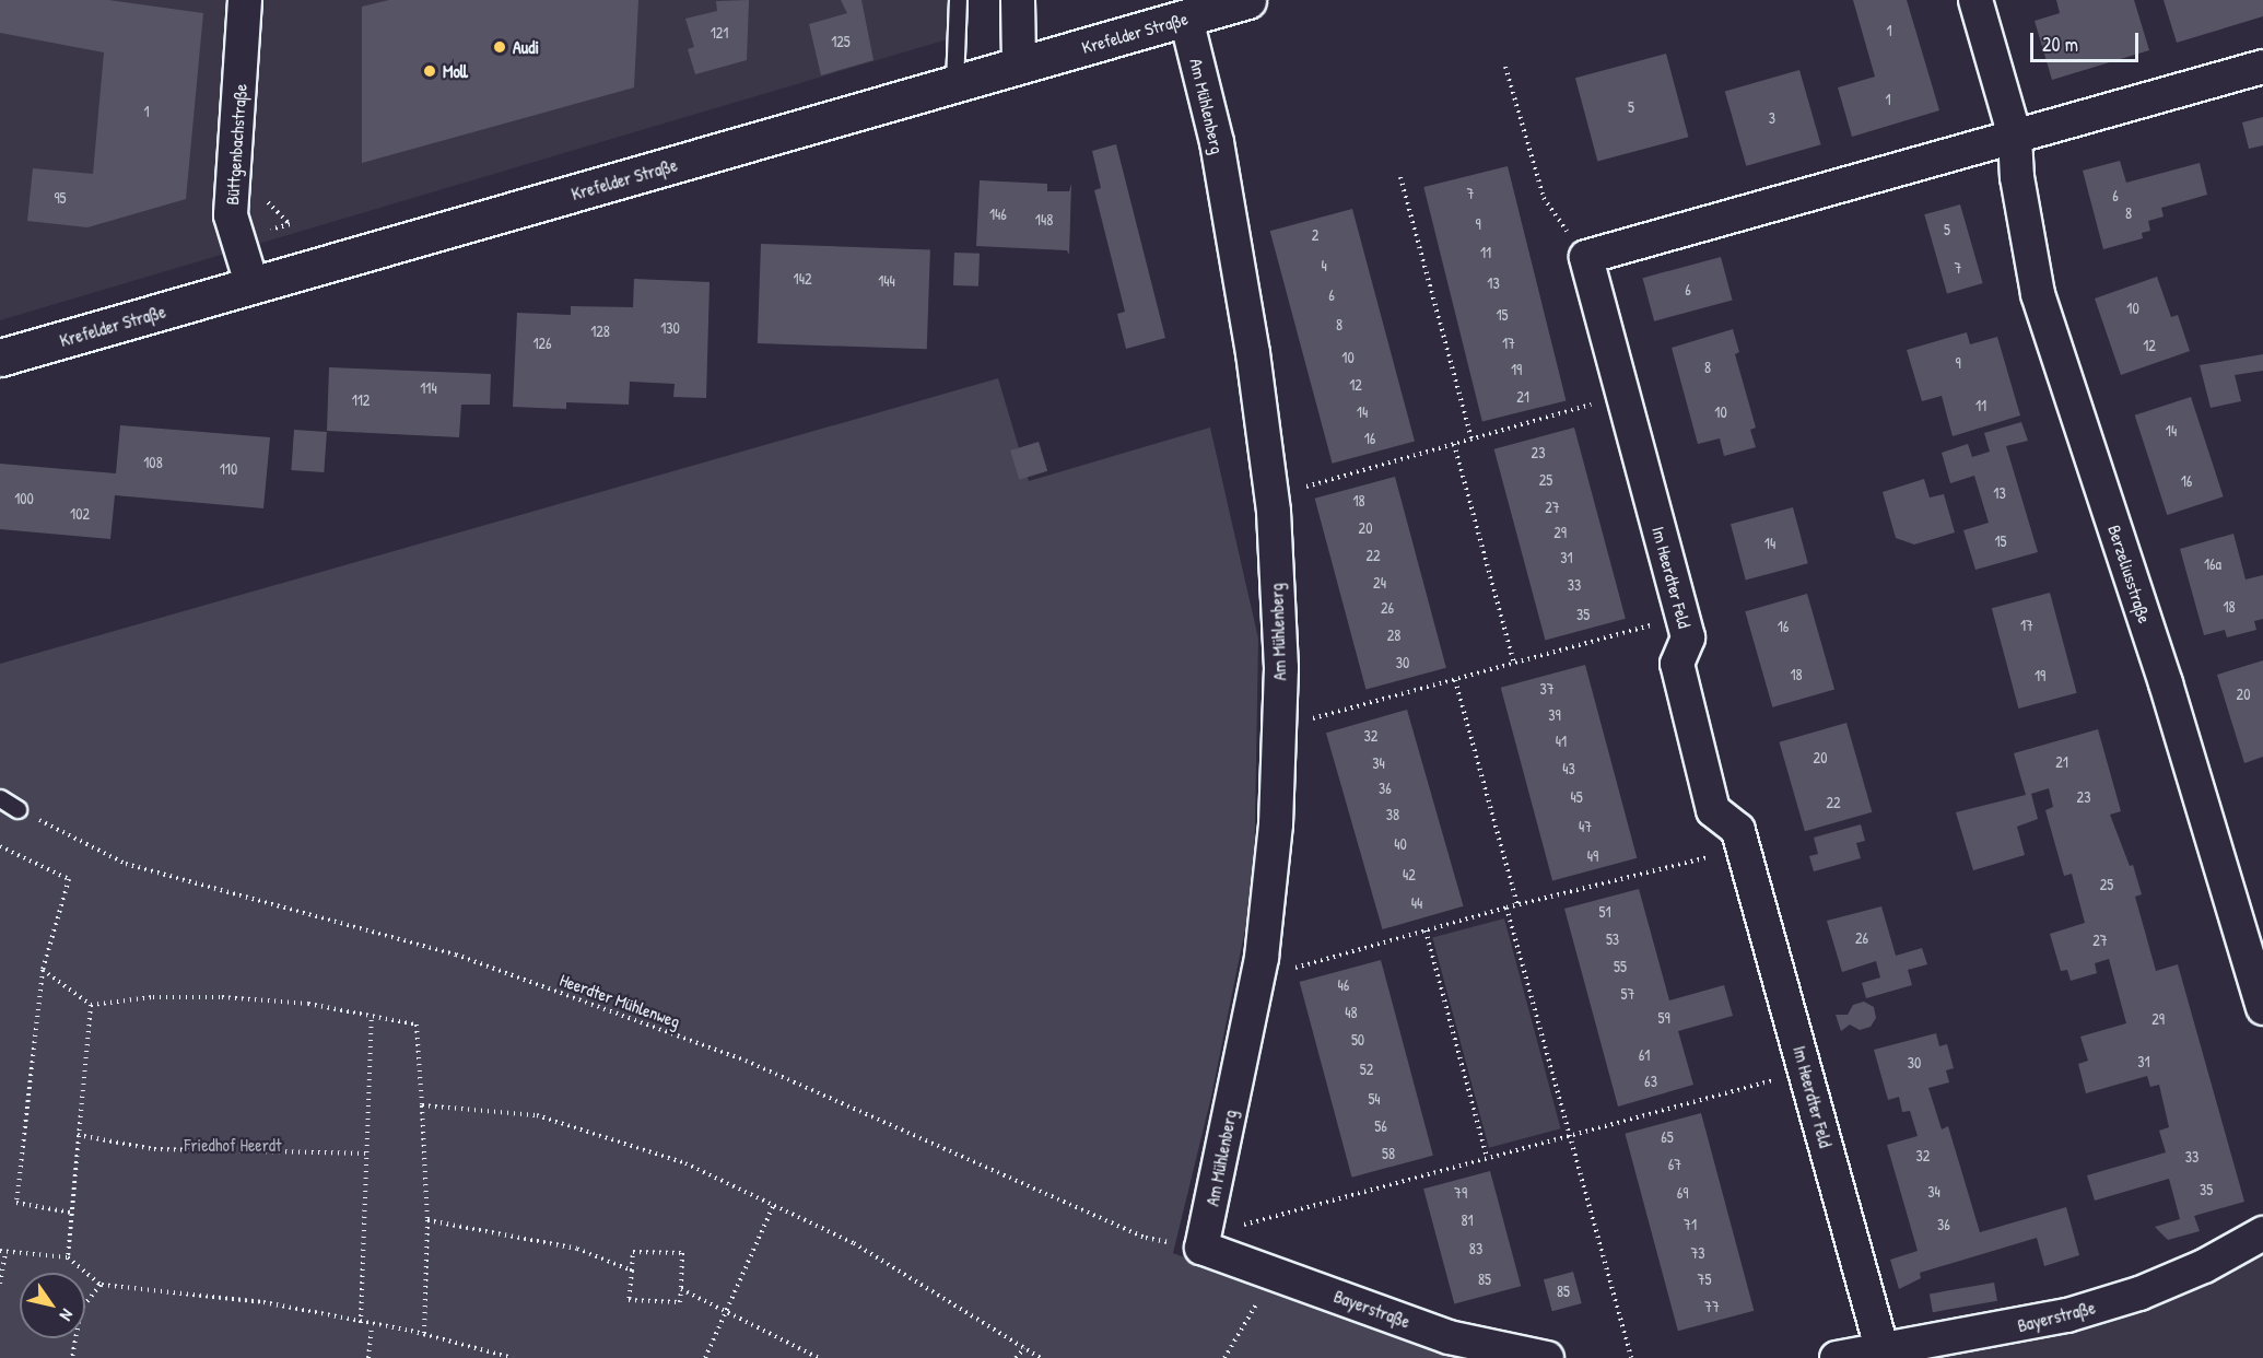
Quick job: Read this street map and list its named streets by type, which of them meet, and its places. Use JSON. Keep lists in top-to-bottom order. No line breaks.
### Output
{"streets":{"main road":["Krefelder Straße"],"street":["Am Mühlenberg","Büttgenbachstraße","Berzeliusstraße","Im Heerdter Feld","Bayerstraße"],"path":["Heerdter Mühlenweg"]},"crossings":[["Krefelder Straße","Am Mühlenberg"],["Krefelder Straße","Büttgenbachstraße"],["Am Mühlenberg","Heerdter Mühlenweg"],["Am Mühlenberg","Bayerstraße"],["Im Heerdter Feld","Bayerstraße"],["Heerdter Mühlenweg","Bayerstraße"]],"parks":["Friedhof Heerdt"],"places":["Audi","Moll"],"house_numbers":["1","121","125","1","5","1","3","7","6","95","8","146","148","9","5","2","11","4","7","142","144","13","6","6","10","15","8","130","128","126","17","12","10","9","8","19","12","114","21","112","11","14","10","14","16","23","108","110","25","16","13","100","18","27","102","20","29","15","14","22","31","16a","24","33","18","26","35","17","16","28","30","18","19","37","20","39","32","41","20","21","34","43","36","45","23","22","38","47","40","49","42","25","44","51","26","53","27","55","46","57","48","59","29","50","61","31","30","52","63","54","56","65","58","32","33","67","35","34","79","69","81","71","36","83","73","85","75","85","77"],"scale_bar":"20 m","north":"bottom right"}
